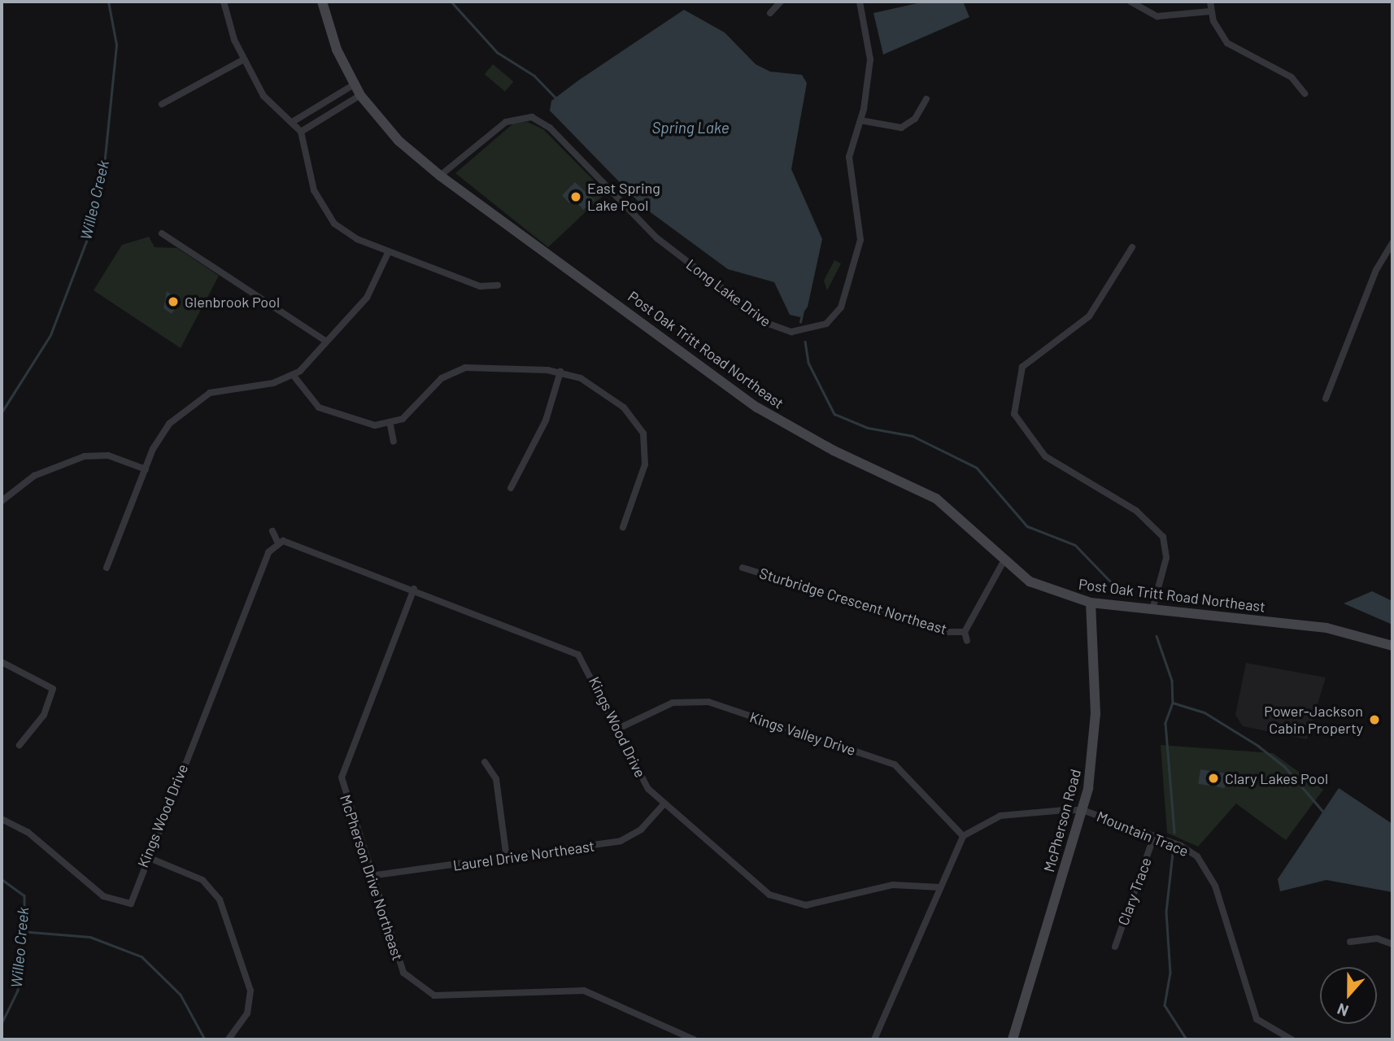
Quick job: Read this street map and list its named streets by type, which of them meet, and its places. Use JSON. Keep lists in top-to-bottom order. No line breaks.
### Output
{"streets":{"street":["Long Lake Drive","Post Oak Tritt Road Northeast","Sturbridge Crescent Northeast","Kings Wood Drive","Kings Valley Drive","McPherson Road","Mountain Trace","Laurel Drive Northeast","McPherson Drive Northeast","Clary Trace"]},"crossings":[["Long Lake Drive","Post Oak Tritt Road Northeast"],["Post Oak Tritt Road Northeast","Sturbridge Crescent Northeast"],["Post Oak Tritt Road Northeast","McPherson Road"],["Kings Wood Drive","Kings Valley Drive"],["Kings Wood Drive","Laurel Drive Northeast"],["Kings Wood Drive","McPherson Drive Northeast"],["Kings Valley Drive","Mountain Trace"],["McPherson Road","Mountain Trace"],["Mountain Trace","Clary Trace"],["Laurel Drive Northeast","McPherson Drive Northeast"]],"water":["Spring Lake","Willeo Creek"],"places":["East Spring Lake Pool","Glenbrook Pool","Power-Jackson Cabin Property","Clary Lakes Pool"],"north":"bottom"}
